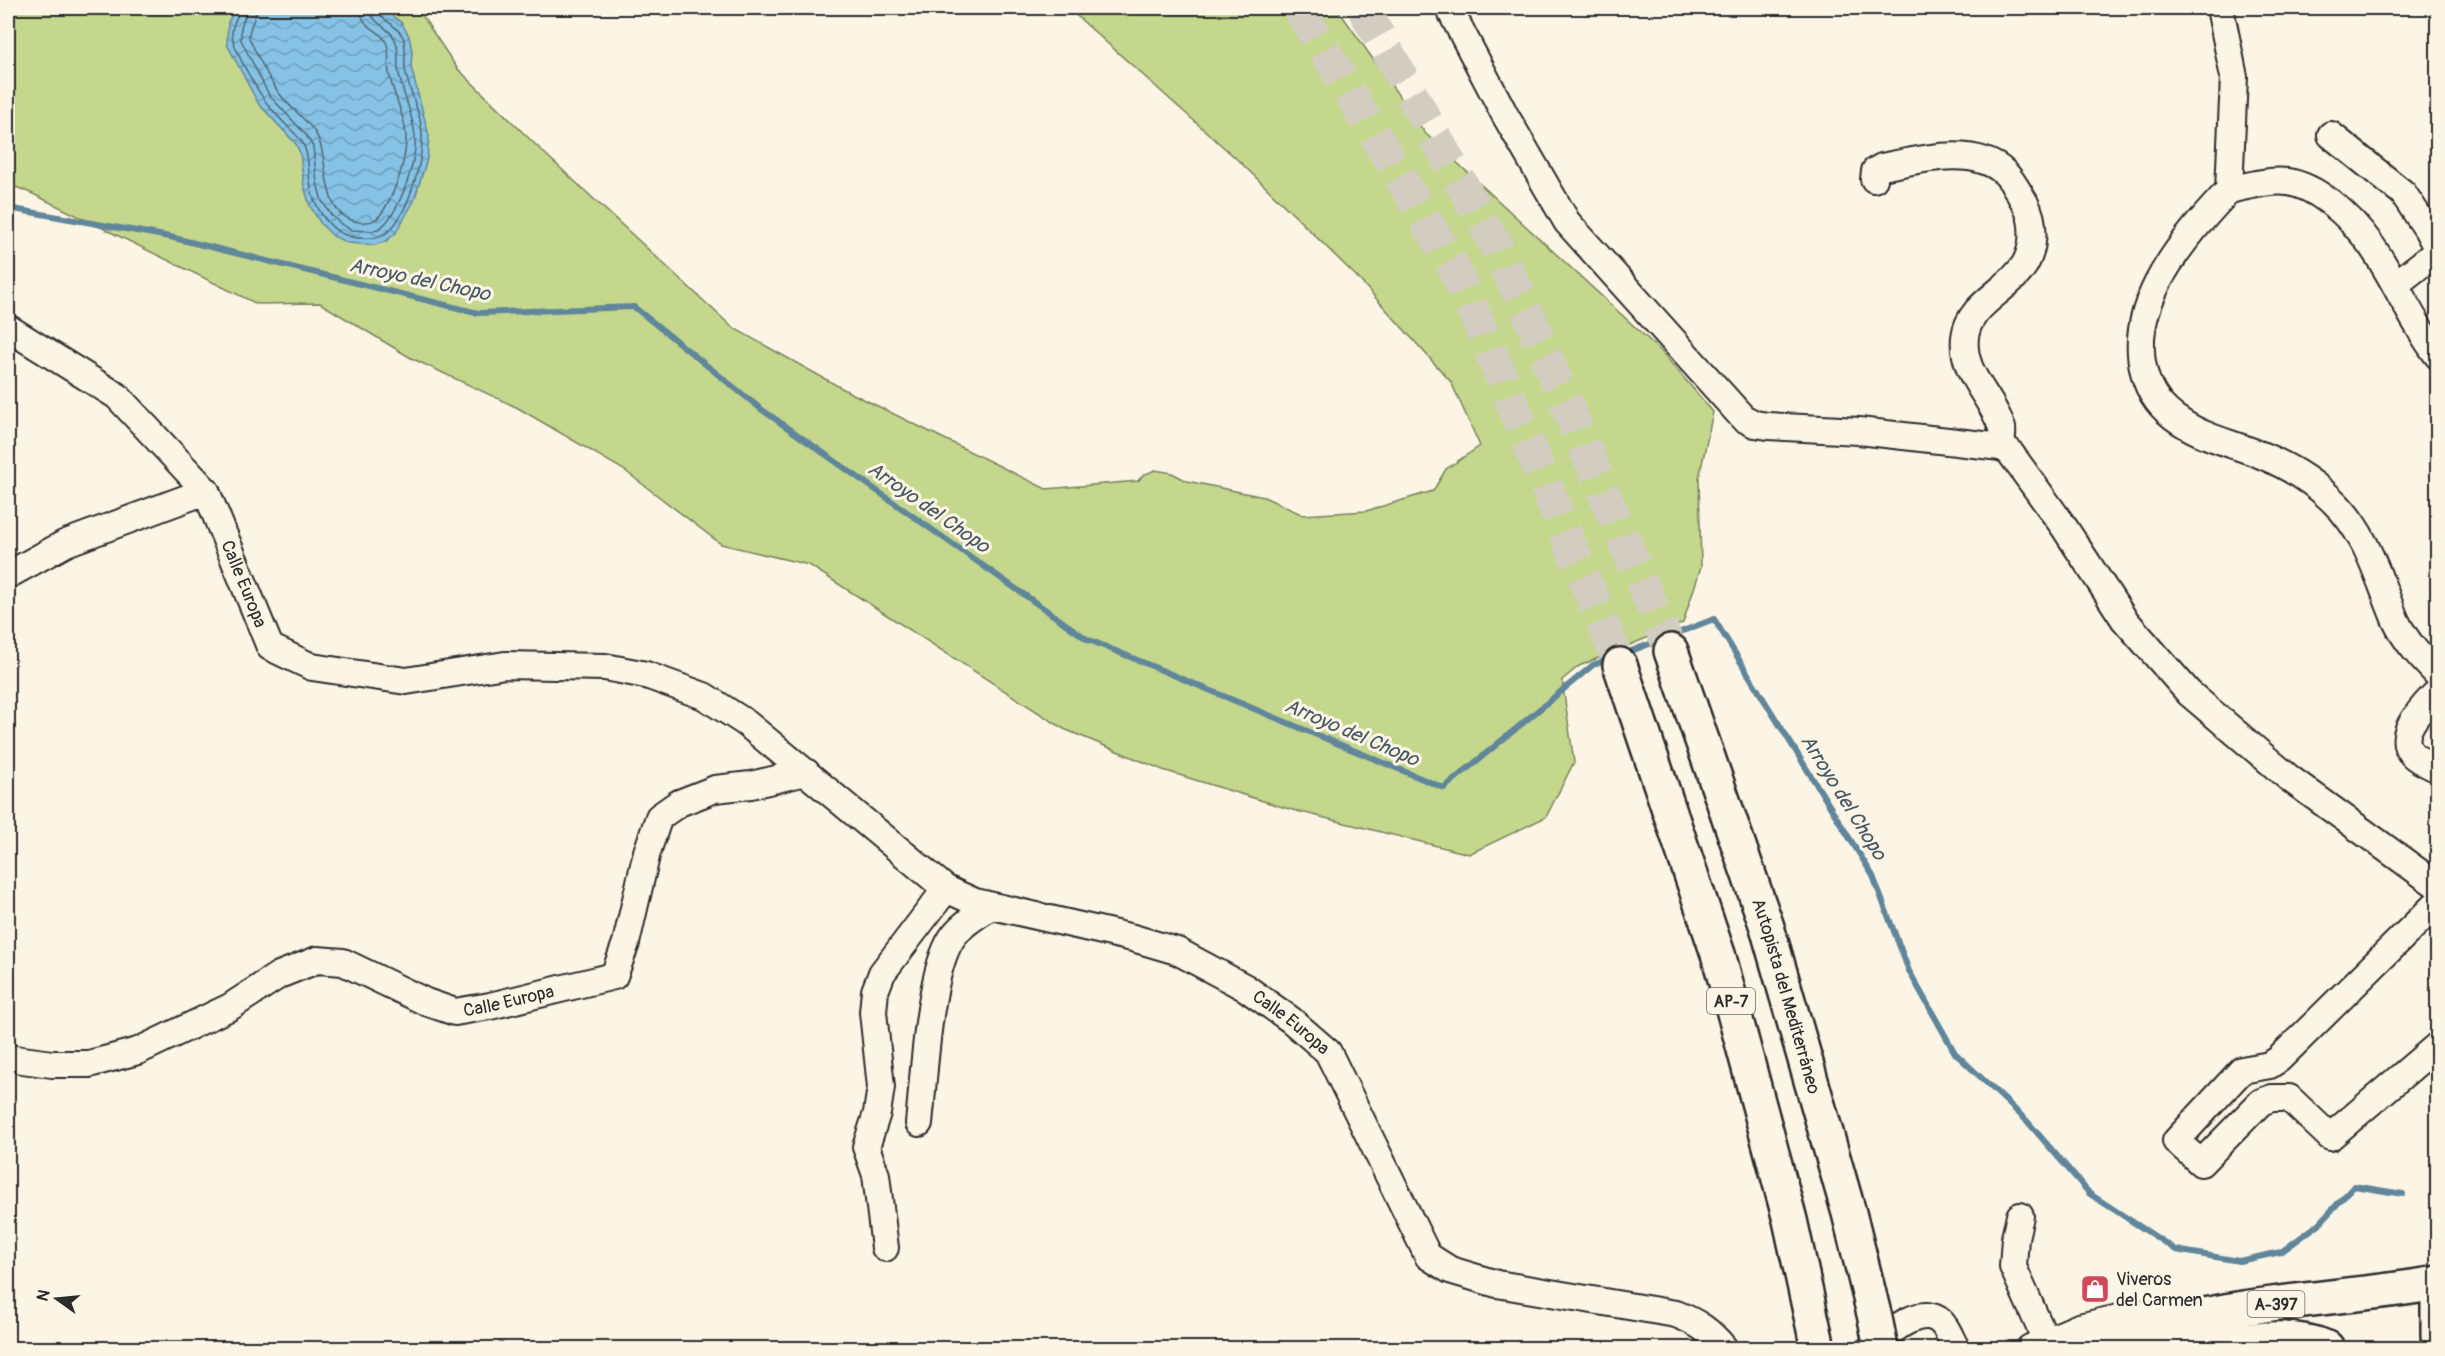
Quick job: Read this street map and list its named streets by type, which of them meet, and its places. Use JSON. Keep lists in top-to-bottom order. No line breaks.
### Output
{"streets":{"main road":["Autopista del Mediterráneo","AP-7","A-397"],"street":["Calle Europa"]},"water":["Arroyo del Chopo"],"places":{"shop":["Viveros del Carmen"]},"north":"left"}
